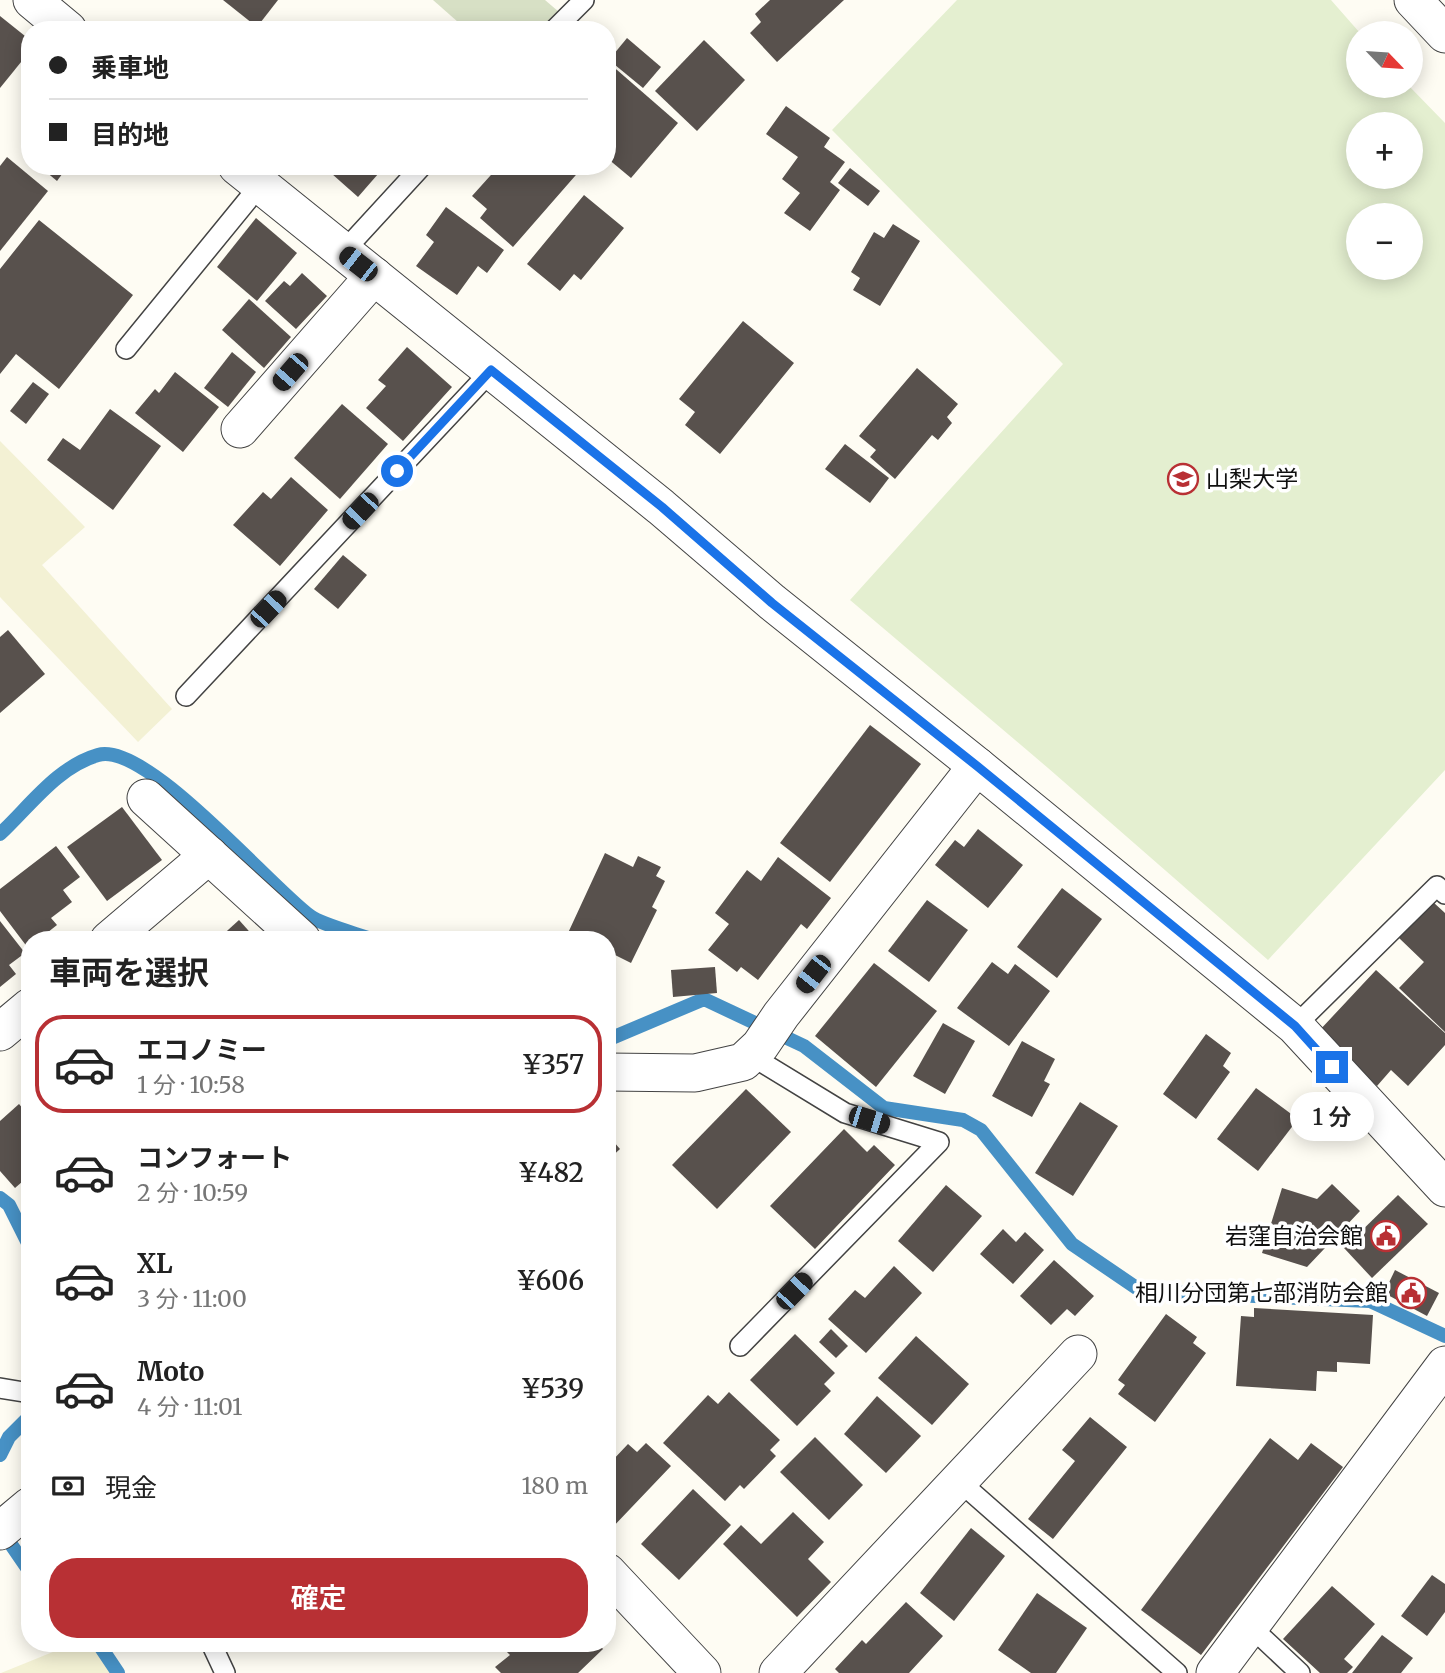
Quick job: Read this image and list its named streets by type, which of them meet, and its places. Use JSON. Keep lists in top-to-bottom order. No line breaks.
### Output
{"places":{"school or university":["山梨大学"],"public building":["岩窪自治会館","相川分団第七部消防会館"]},"north":"bottom right","page":{"map_buttons":["+","−"],"banner":["乗車地","目的地"],"heading":"車両を選択","list":[{"name":"エコノミー","note":"1 分 · 10:58","value":"¥357"},{"name":"コンフォート","note":"2 分 · 10:59","value":"¥482"},{"name":"XL","note":"3 分 · 11:00","value":"¥606"},{"name":"Moto","note":"4 分 · 11:01","value":"¥539"}],"bubble":"1 分","pay":["現金","180 m"],"buttons":"確定"}}
